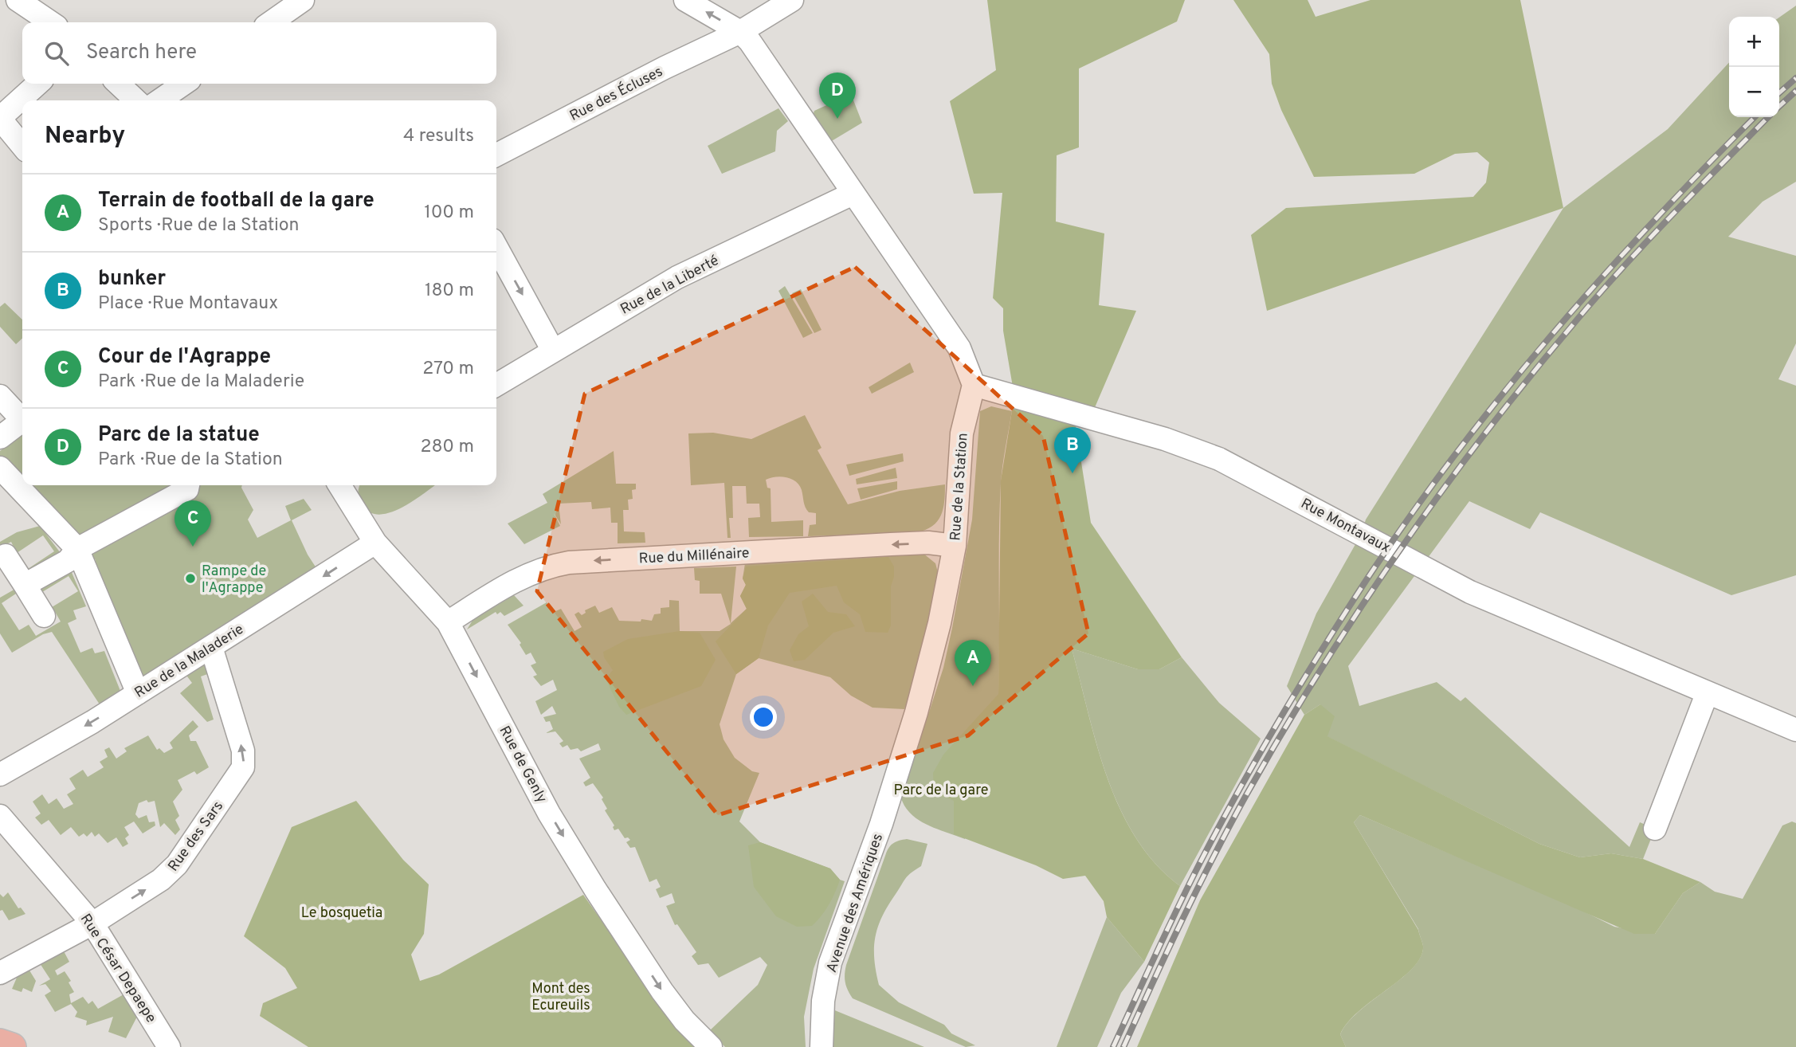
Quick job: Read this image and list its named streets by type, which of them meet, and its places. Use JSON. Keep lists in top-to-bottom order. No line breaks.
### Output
{"streets":{"street":["Rue des Écluses","Rue de la Liberté","Rue de la Station","Rue Montavaux","Rue du Millénaire","Rue de la Maladerie","Rue de Genly","Rue des Sars","Avenue des Amériques","Rue César Depaepe"]},"crossings":[["Rue de la Station","Rue Montavaux"],["Rue de la Station","Rue du Millénaire"],["Rue de la Station","Avenue des Amériques"],["Rue du Millénaire","Rue de Genly"],["Rue de la Maladerie","Rue de Genly"],["Rue de la Maladerie","Rue des Sars"],["Rue des Sars","Rue César Depaepe"]],"one_way":["Rue du Millénaire","Rue de Genly","Rue des Sars"],"parks":["Parc de la gare","Le bosquetia","Mont des Ecureuils"],"places":["Rampe de l'Agrappe"],"page":{"map_buttons":["+","−"],"search":"Search here","pins":["D","B","C","A"],"heading":["Nearby","4 results"],"list":[{"mark":"A","name":"Terrain de football de la gare","note":"Sports · Rue de la Station","value":"100 m"},{"mark":"B","name":"bunker","note":"Place · Rue Montavaux","value":"180 m"},{"mark":"C","name":"Cour de l'Agrappe","note":"Park · Rue de la Maladerie","value":"270 m"},{"mark":"D","name":"Parc de la statue","note":"Park · Rue de la Station","value":"280 m"}]}}
